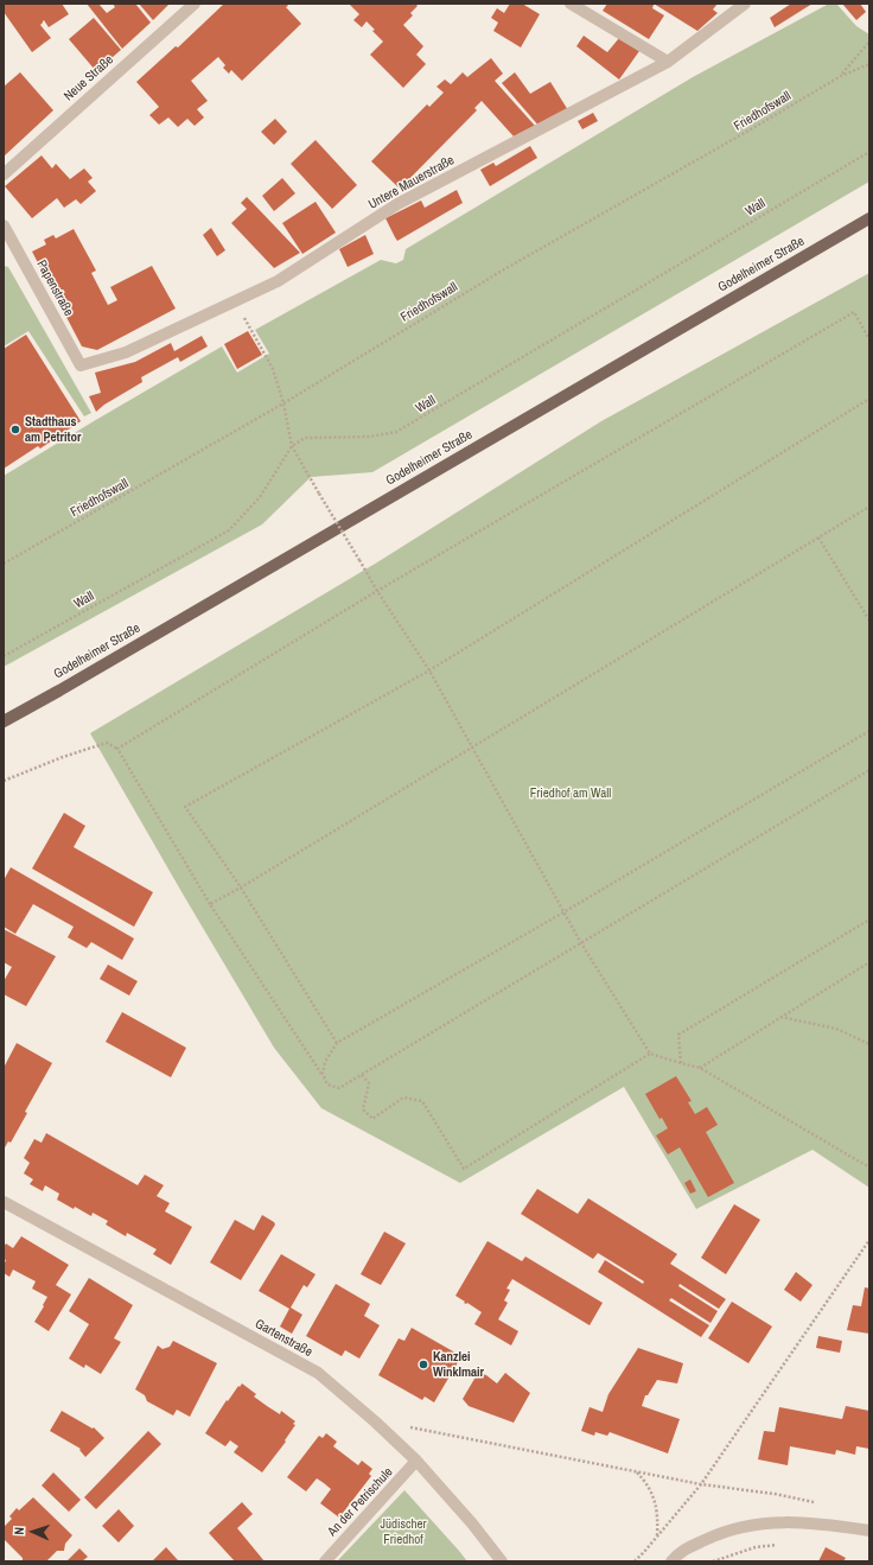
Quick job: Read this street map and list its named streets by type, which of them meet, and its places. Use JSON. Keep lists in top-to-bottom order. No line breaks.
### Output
{"streets":{"main road":["Godelheimer Straße"],"street":["Neue Straße","Untere Mauerstraße","Papenstraße","Gartenstraße","An der Petrischule"],"path":["Friedhofswall","Wall"]},"crossings":[["Untere Mauerstraße","Papenstraße"],["Gartenstraße","An der Petrischule"]],"parks":["Friedhof am Wall","Jüdischer Friedhof"],"places":["Stadthaus am Petritor","Kanzlei Winklmair"],"north":"left"}
